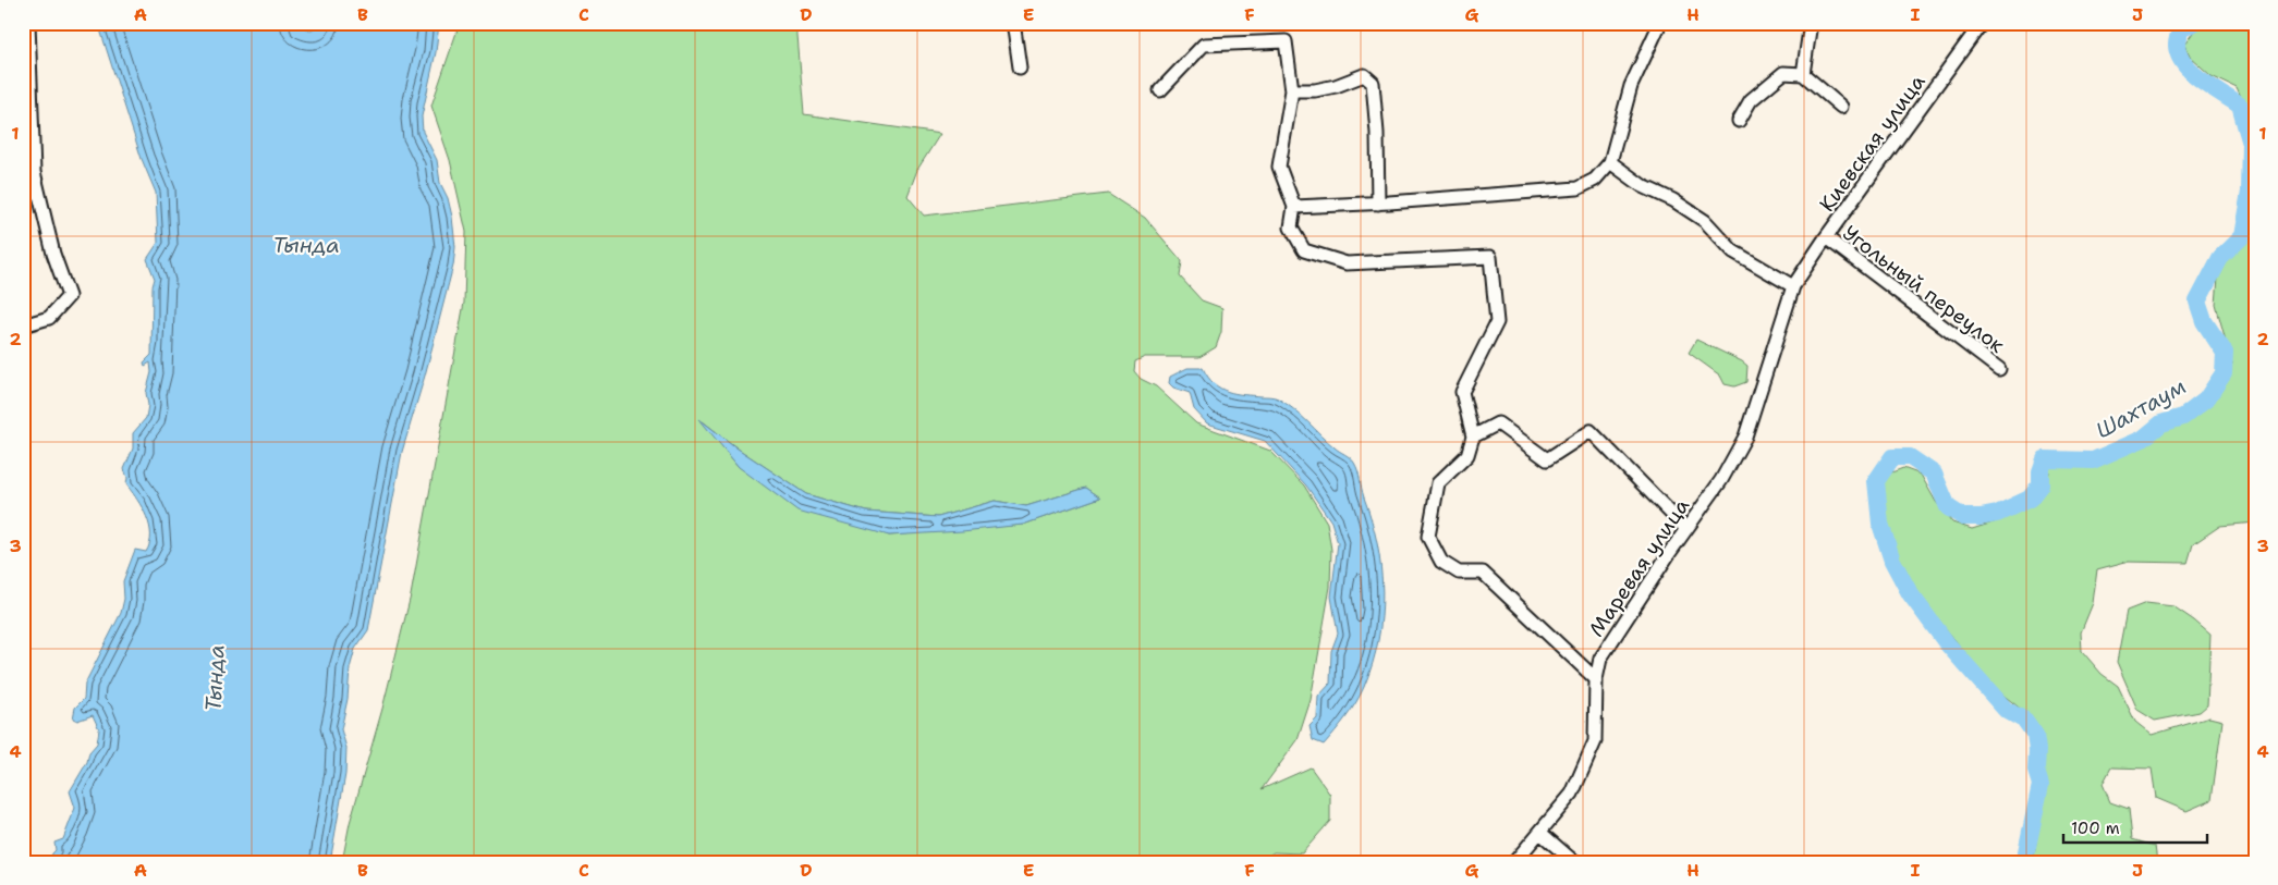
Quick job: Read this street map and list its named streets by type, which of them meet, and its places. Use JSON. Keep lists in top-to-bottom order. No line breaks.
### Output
{"streets":{"street":["Киевская улица","Угольный переулок","Маревая улица"]},"crossings":[["Киевская улица","Угольный переулок"],["Киевская улица","Маревая улица"]],"water":["Тында","Шахтаум"],"scale_bar":"100 m","grid":{"columns":["A","B","C","D","E","F","G","H","I","J"],"rows":["1","2","3","4"]}}
